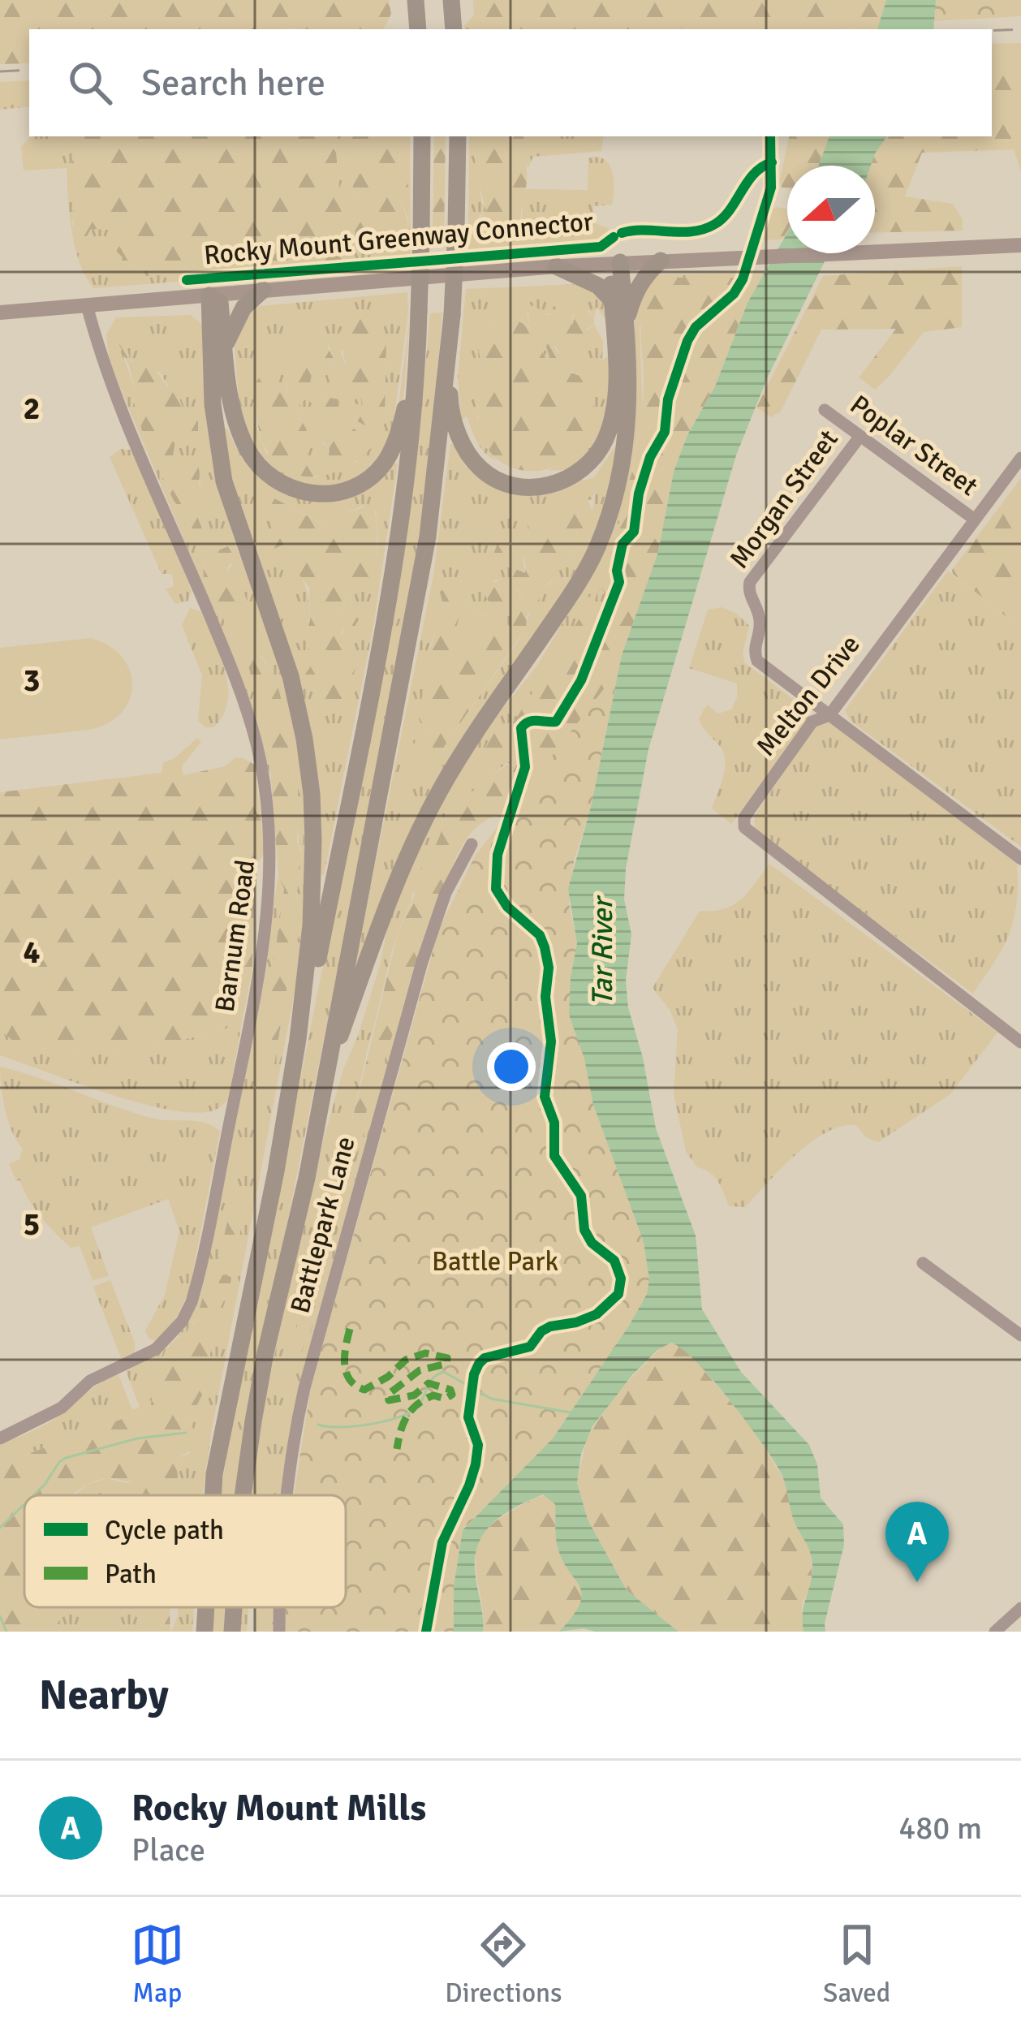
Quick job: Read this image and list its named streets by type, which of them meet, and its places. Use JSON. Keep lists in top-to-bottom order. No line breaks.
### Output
{"streets":{"street":["Poplar Street","Morgan Street","Melton Drive","Barnum Road","Battlepark Lane"],"cycle path":["Rocky Mount Greenway Connector"]},"crossings":[["Poplar Street","Morgan Street"],["Poplar Street","Melton Drive"],["Morgan Street","Melton Drive"]],"water":["Tar River"],"parks":["Battle Park"],"legend":["Cycle path","Path"],"north":"left","page":{"search":"Search here","pins":"A","heading":"Nearby","list":[{"mark":"A","name":"Rocky Mount Mills","note":"Place","value":"480 m"}],"nav":["Map","Directions","Saved"]},"grid":{"rows":["2","3","4","5"]}}
